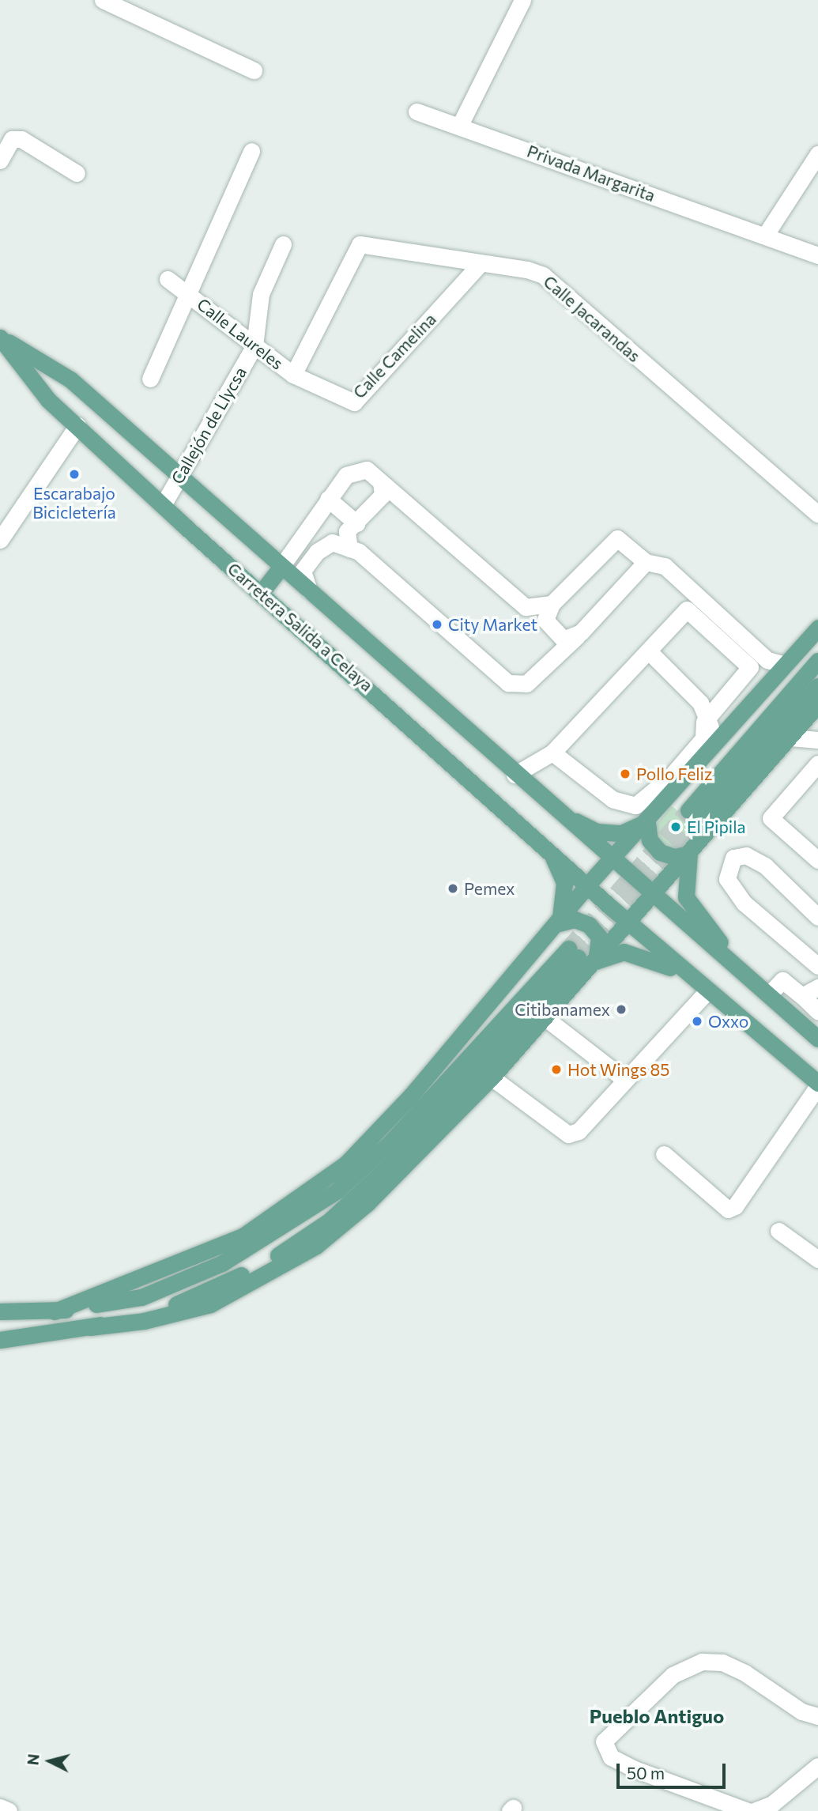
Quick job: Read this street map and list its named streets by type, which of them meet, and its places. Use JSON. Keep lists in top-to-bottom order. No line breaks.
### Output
{"streets":{"main road":["Carretera Salida a Celaya"],"street":["Privada Margarita","Calle Jacarandas","Calle Laureles","Calle Camelina","Callejón de Llycsa"]},"crossings":[["Calle Jacarandas","Calle Laureles"],["Calle Jacarandas","Calle Camelina"],["Calle Laureles","Calle Camelina"],["Calle Laureles","Callejón de Llycsa"],["Callejón de Llycsa","Carretera Salida a Celaya"]],"districts":["Pueblo Antiguo"],"places":["Escarabajo Bicicletería","City Market","Pollo Feliz","El Pipila","Pemex","Citibanamex","Oxxo","Hot Wings 85"],"scale_bar":"50 m","north":"left"}
